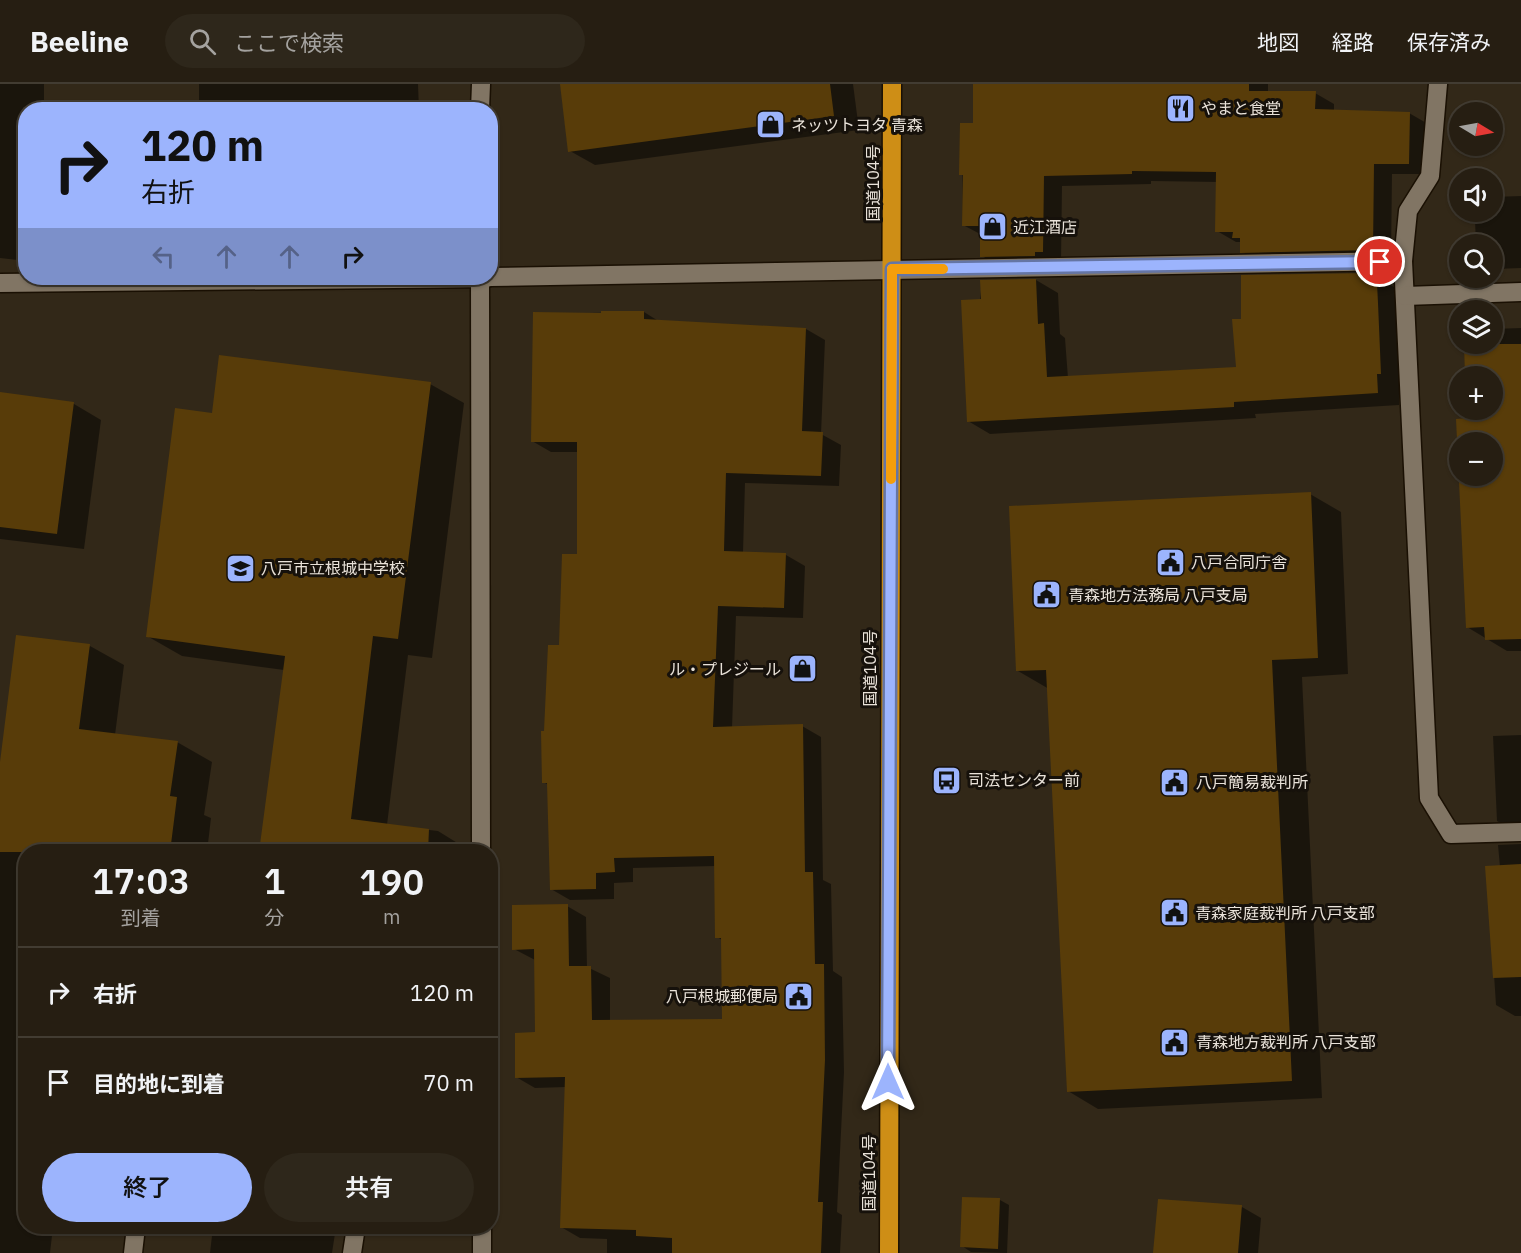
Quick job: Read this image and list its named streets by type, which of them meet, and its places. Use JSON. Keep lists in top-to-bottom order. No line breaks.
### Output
{"streets":{"highway":["国道104号"]},"places":{"restaurant":["やまと食堂"],"shop":["ネッツトヨタ 青森","近江酒店","ル・プレジール"],"public building":["八戸合同庁舎","青森地方法務局 八戸支局","八戸簡易裁判所","青森家庭裁判所 八戸支部","八戸根城郵便局","青森地方裁判所 八戸支部"],"school or university":["八戸市立根城中学校"],"bus stop":["司法センター前"]},"north":"right","page":{"header":"Beeline","search":"ここで検索","nav":["地図","経路","保存済み"],"map_buttons":["+","−"],"turn":["120 m","右折"],"eta":["17:03","到着","1","分","190","m"],"list":[{"name":"右折","value":"120 m"},{"name":"目的地に到着","value":"70 m"}],"buttons":["終了","共有"]}}
